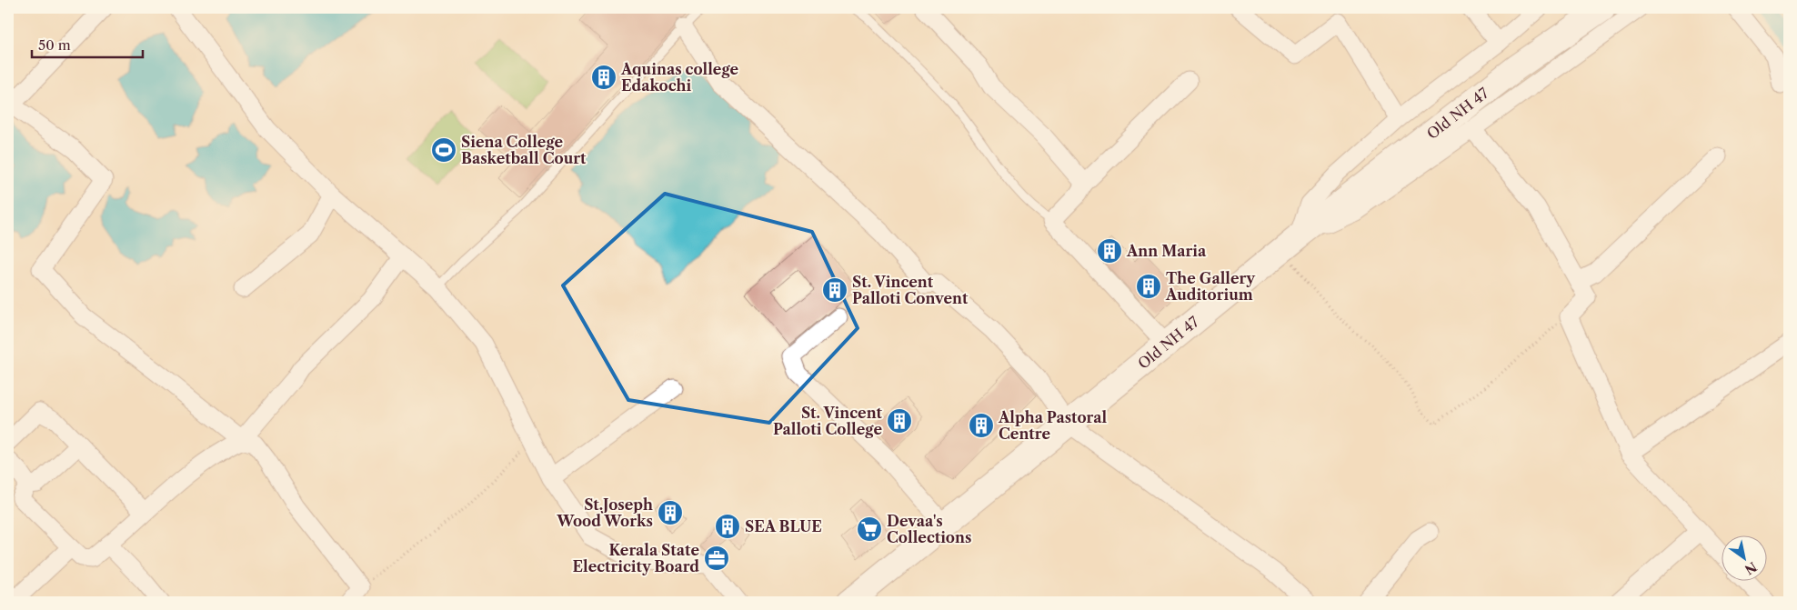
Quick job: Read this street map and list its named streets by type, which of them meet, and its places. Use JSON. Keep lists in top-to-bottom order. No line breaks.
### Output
{"streets":{"main road":["Old NH 47"]},"places":{"building":["Aquinas college Edakochi","Ann Maria","The Gallery Auditorium","St. Vincent Palloti Convent","St. Vincent Palloti College","Alpha Pastoral Centre","St.Joseph Wood Works","SEA BLUE"],"sports":["Siena College Basketball Court"],"supermarket":["Devaa's Collections"],"office":["Kerala State Electricity Board"]},"scale_bar":"50 m","north":"bottom right"}
